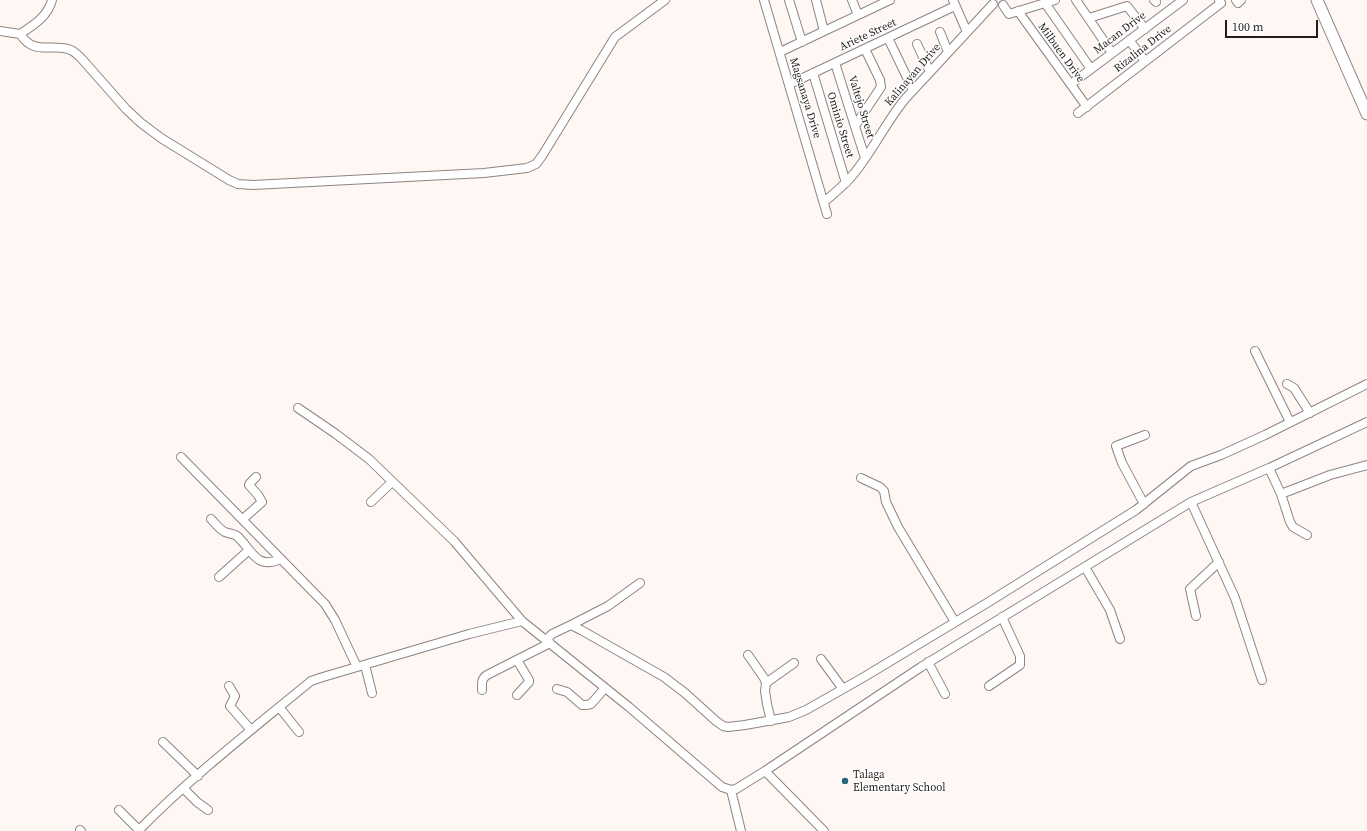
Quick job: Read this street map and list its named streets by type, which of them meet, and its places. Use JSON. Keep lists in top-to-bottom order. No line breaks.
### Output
{"streets":{"street":["Macan Drive","Ariete Street","Rizalina Drive","Milbuen Drive","Kalinayan Drive","Magsanaya Drive","Valtejo Street","Ominio Street"]},"crossings":[["Macan Drive","Milbuen Drive"],["Ariete Street","Magsanaya Drive"],["Ariete Street","Valtejo Street"],["Ariete Street","Ominio Street"],["Rizalina Drive","Milbuen Drive"],["Kalinayan Drive","Magsanaya Drive"],["Kalinayan Drive","Valtejo Street"],["Kalinayan Drive","Ominio Street"]],"places":["Talaga Elementary School"],"scale_bar":"100 m"}
